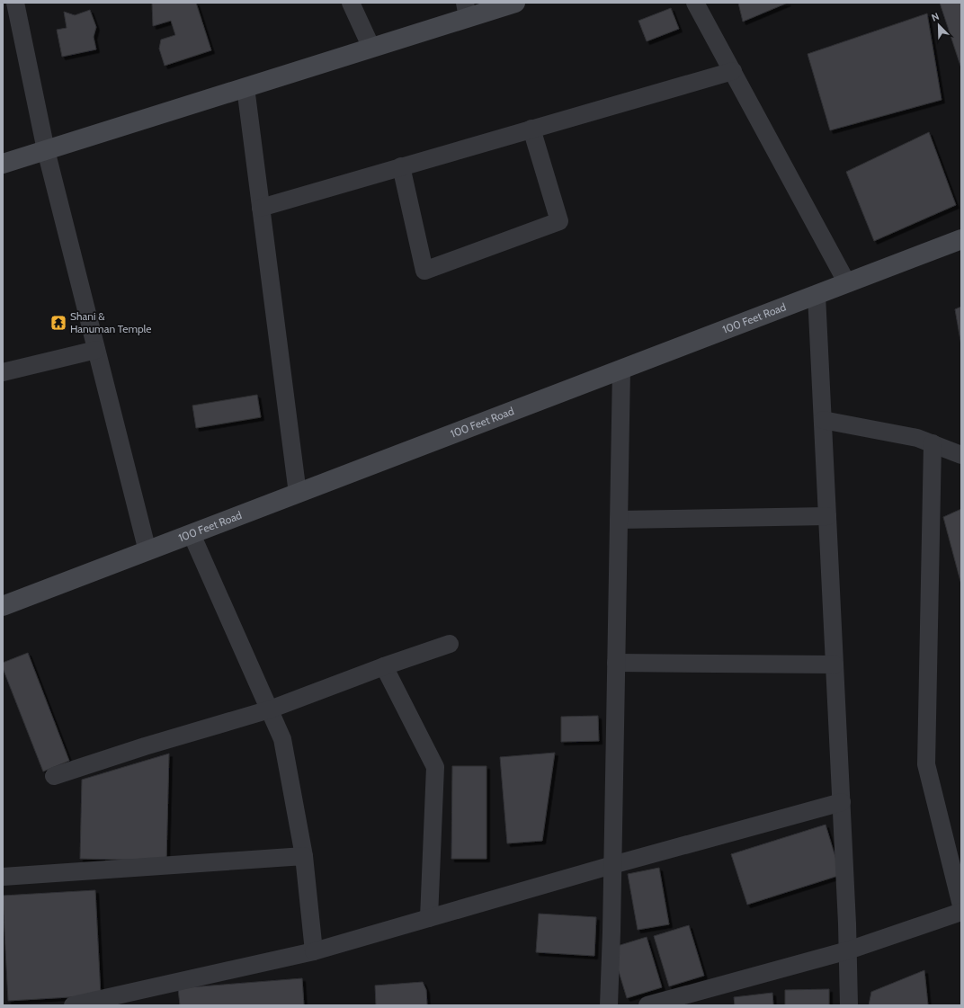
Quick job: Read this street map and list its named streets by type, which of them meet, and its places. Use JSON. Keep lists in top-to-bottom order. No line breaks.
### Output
{"streets":{"main road":["100 Feet Road"]},"places":{"temple":["Shani & Hanuman Temple"]},"north":"top left"}
